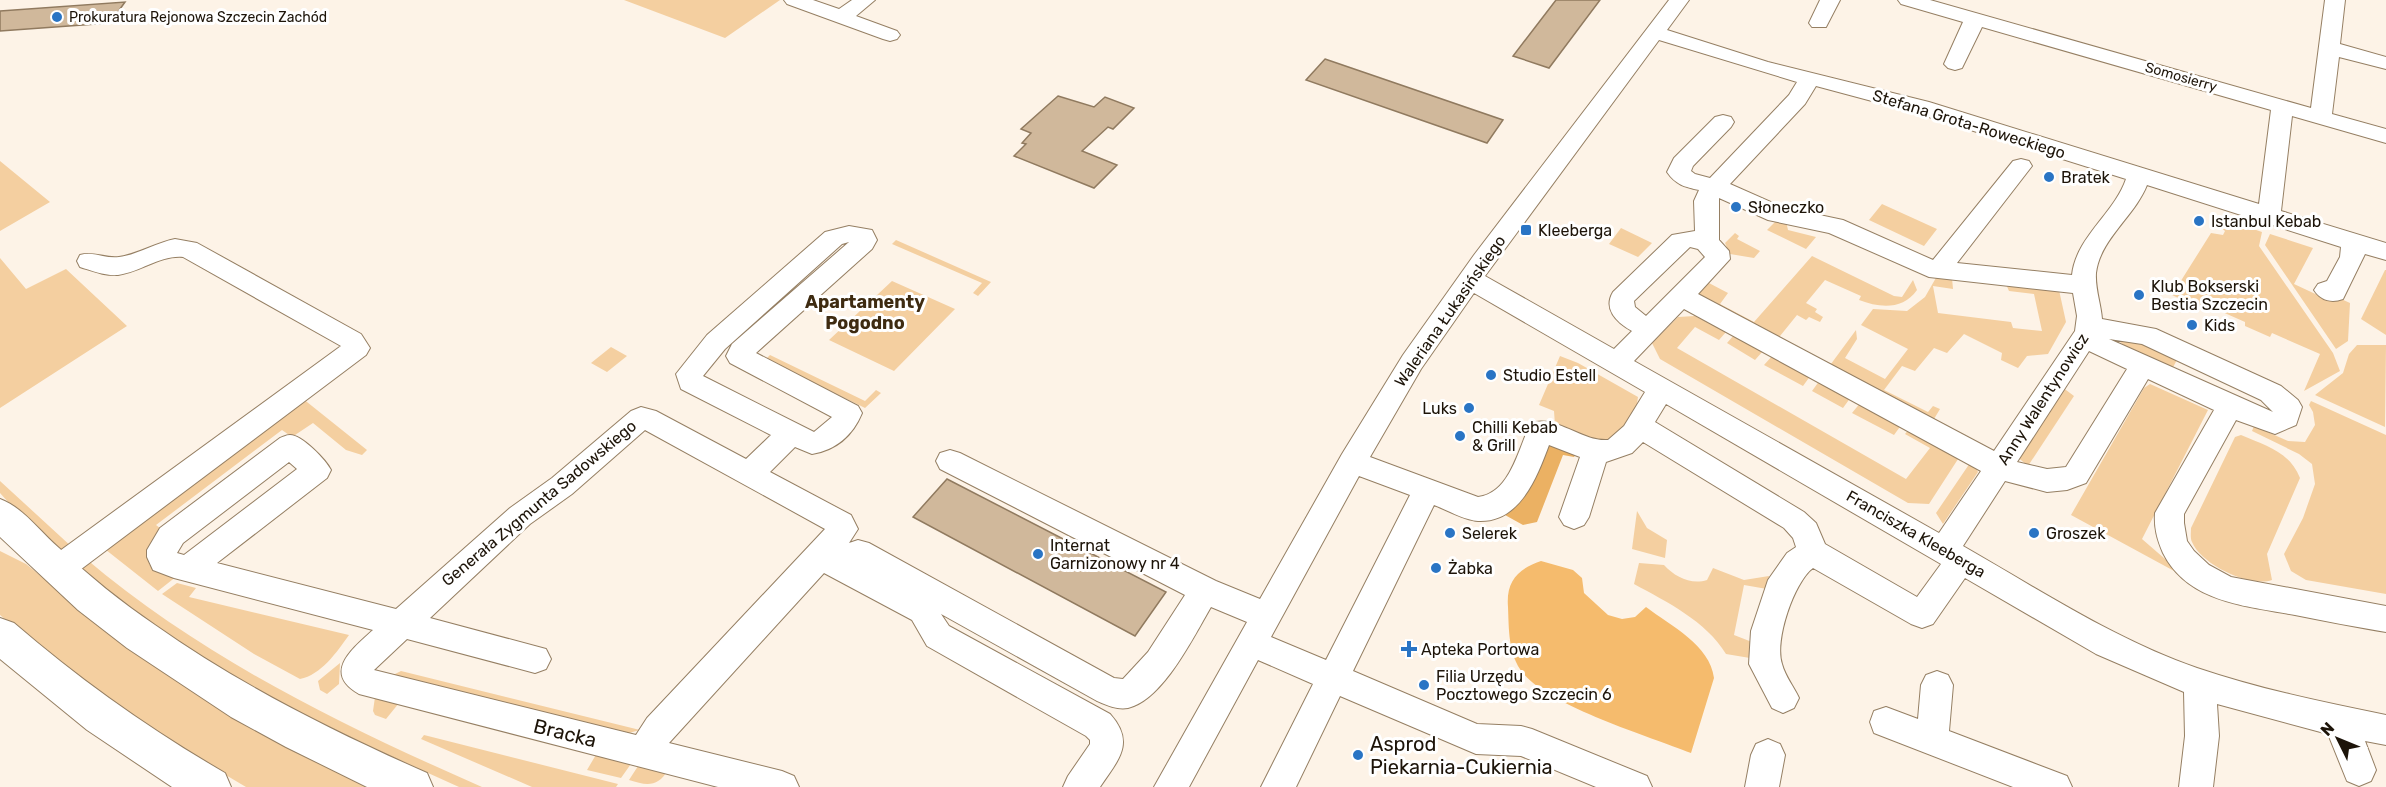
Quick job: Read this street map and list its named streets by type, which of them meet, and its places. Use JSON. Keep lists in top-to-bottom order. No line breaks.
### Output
{"streets":{"street":["Somosierry","Stefana Grota-Roweckiego","Waleriana Łukasińskiego","Anny Walentynowicz","Generała Zygmunta Sadowskiego","Franciszka Kleeberga","Bracka"]},"crossings":[["Stefana Grota-Roweckiego","Waleriana Łukasińskiego"],["Stefana Grota-Roweckiego","Anny Walentynowicz"],["Waleriana Łukasińskiego","Franciszka Kleeberga"],["Anny Walentynowicz","Franciszka Kleeberga"],["Generała Zygmunta Sadowskiego","Bracka"]],"districts":["Apartamenty Pogodno"],"places":{"other":["Prokuratura Rejonowa Szczecin Zachód","Bratek","Słoneczko","Istanbul Kebab","Klub Bokserski Bestia Szczecin","Kids","Studio Estell","Luks","Chilli Kebab & Grill","Selerek","Groszek","Internat Garnizonowy nr 4","Żabka","Filia Urzędu Pocztowego Szczecin 6","Asprod Piekarnia-Cukiernia"],"transit":["Kleeberga"],"health":["Apteka Portowa"]},"north":"top left"}
